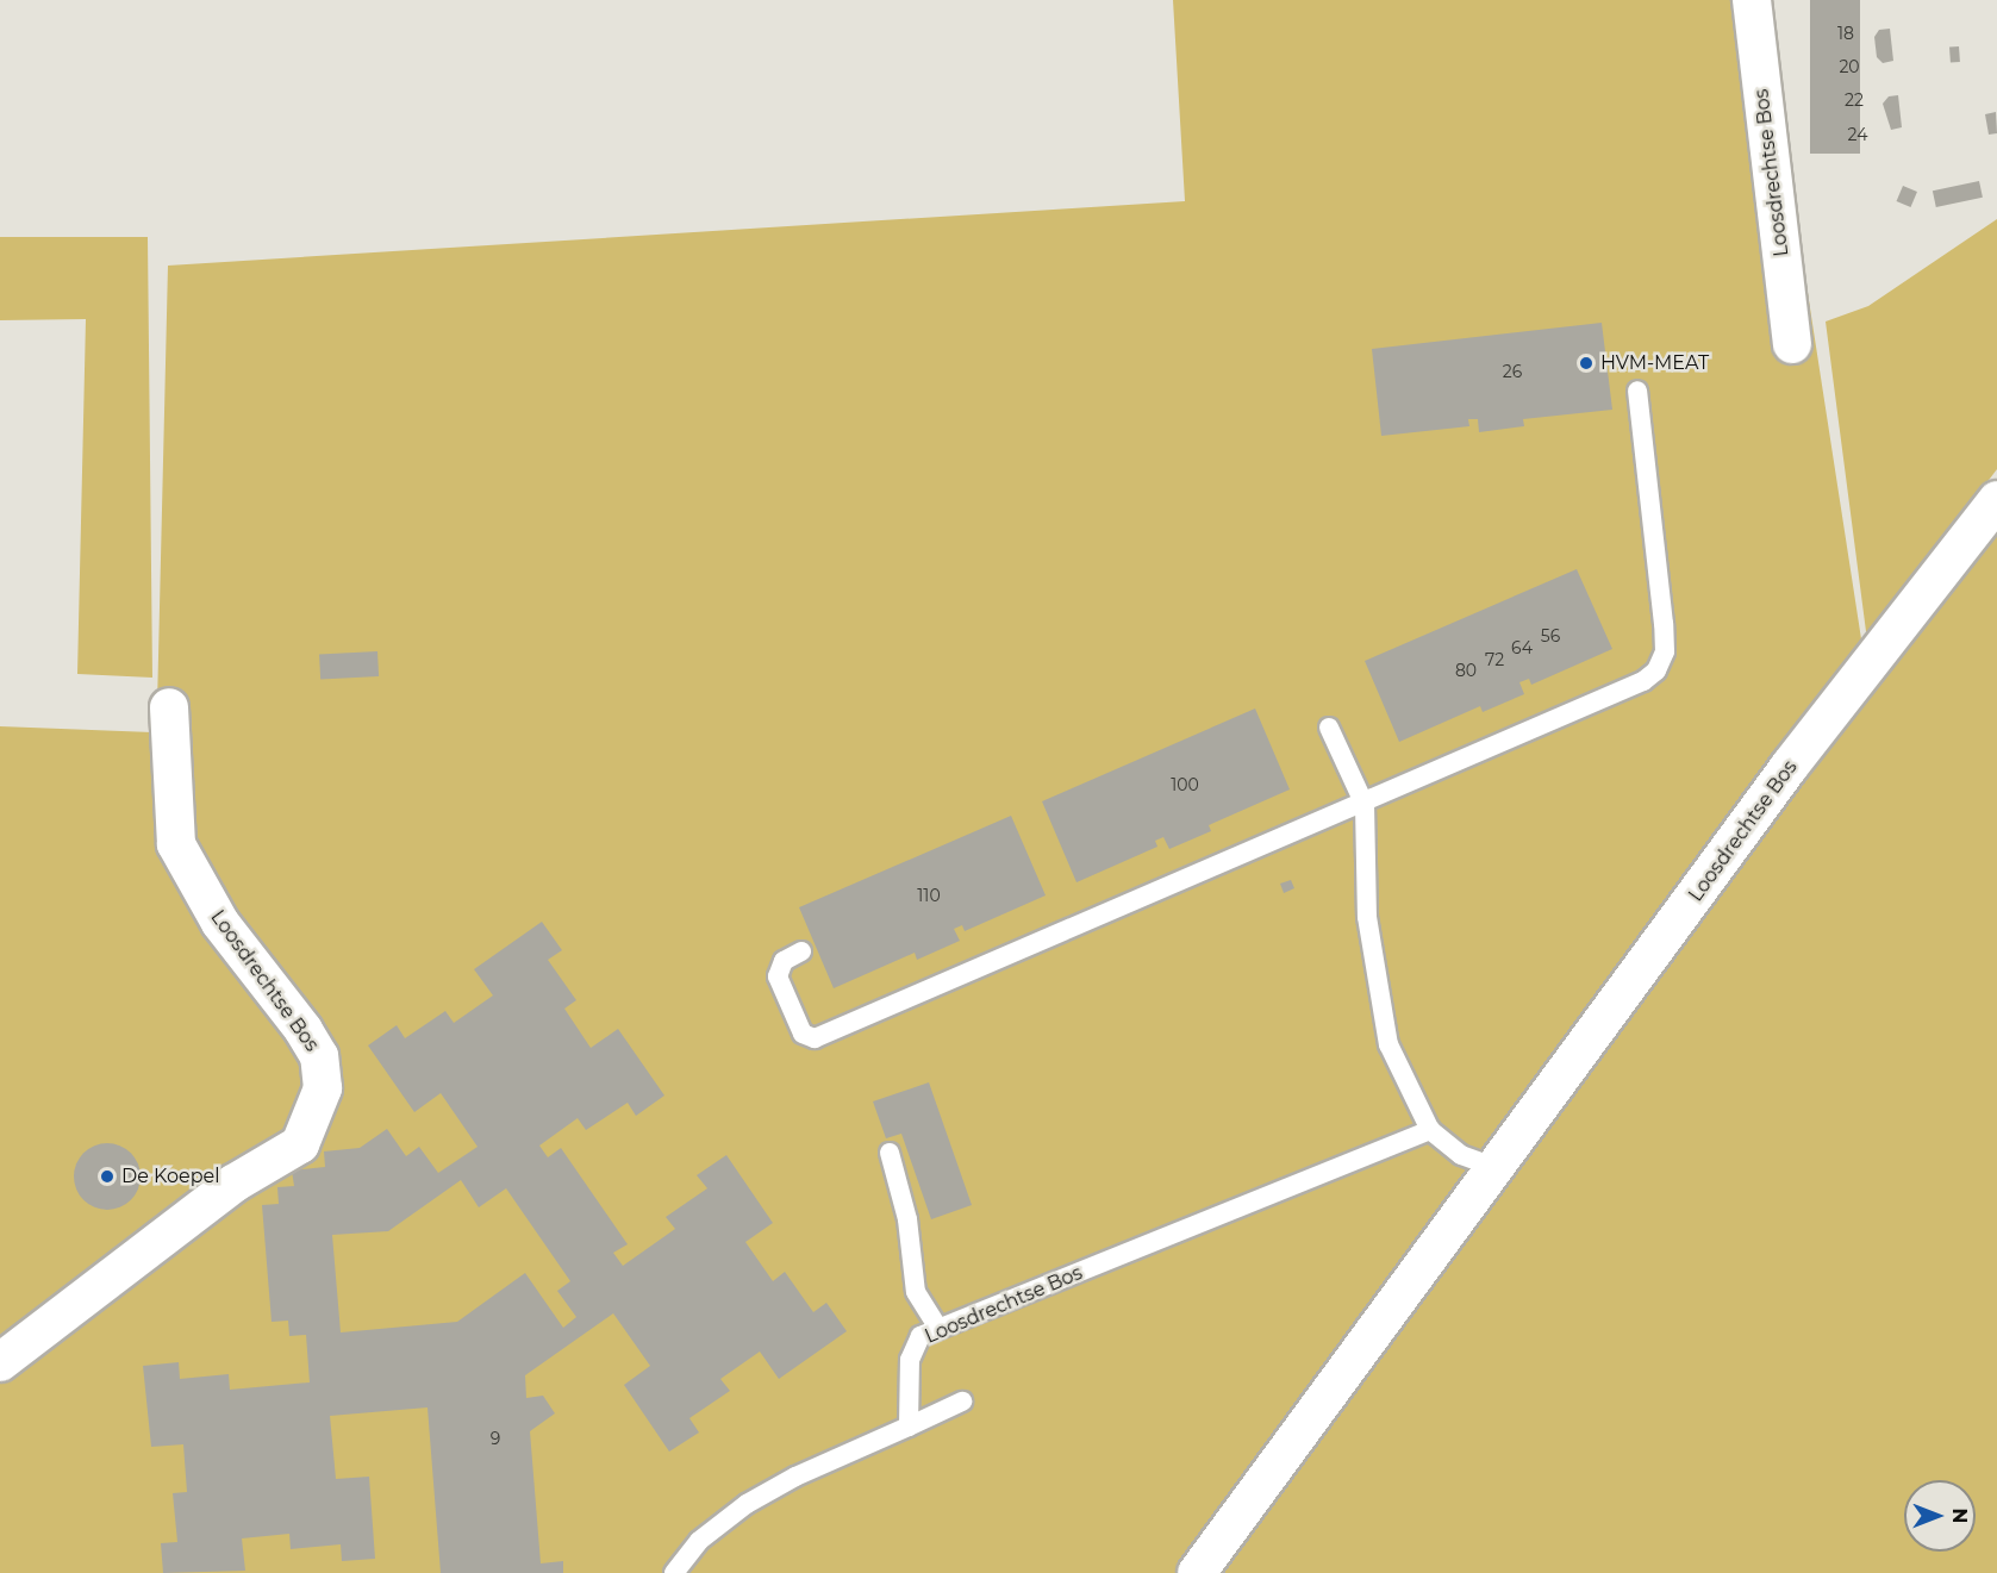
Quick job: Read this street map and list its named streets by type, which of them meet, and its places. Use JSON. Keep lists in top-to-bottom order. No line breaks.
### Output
{"streets":{"street":["Loosdrechtse Bos"]},"places":["HVM-MEAT","De Koepel"],"house_numbers":["18","20","22","24","26","56","64","72","80","100","110","9"],"north":"right"}
